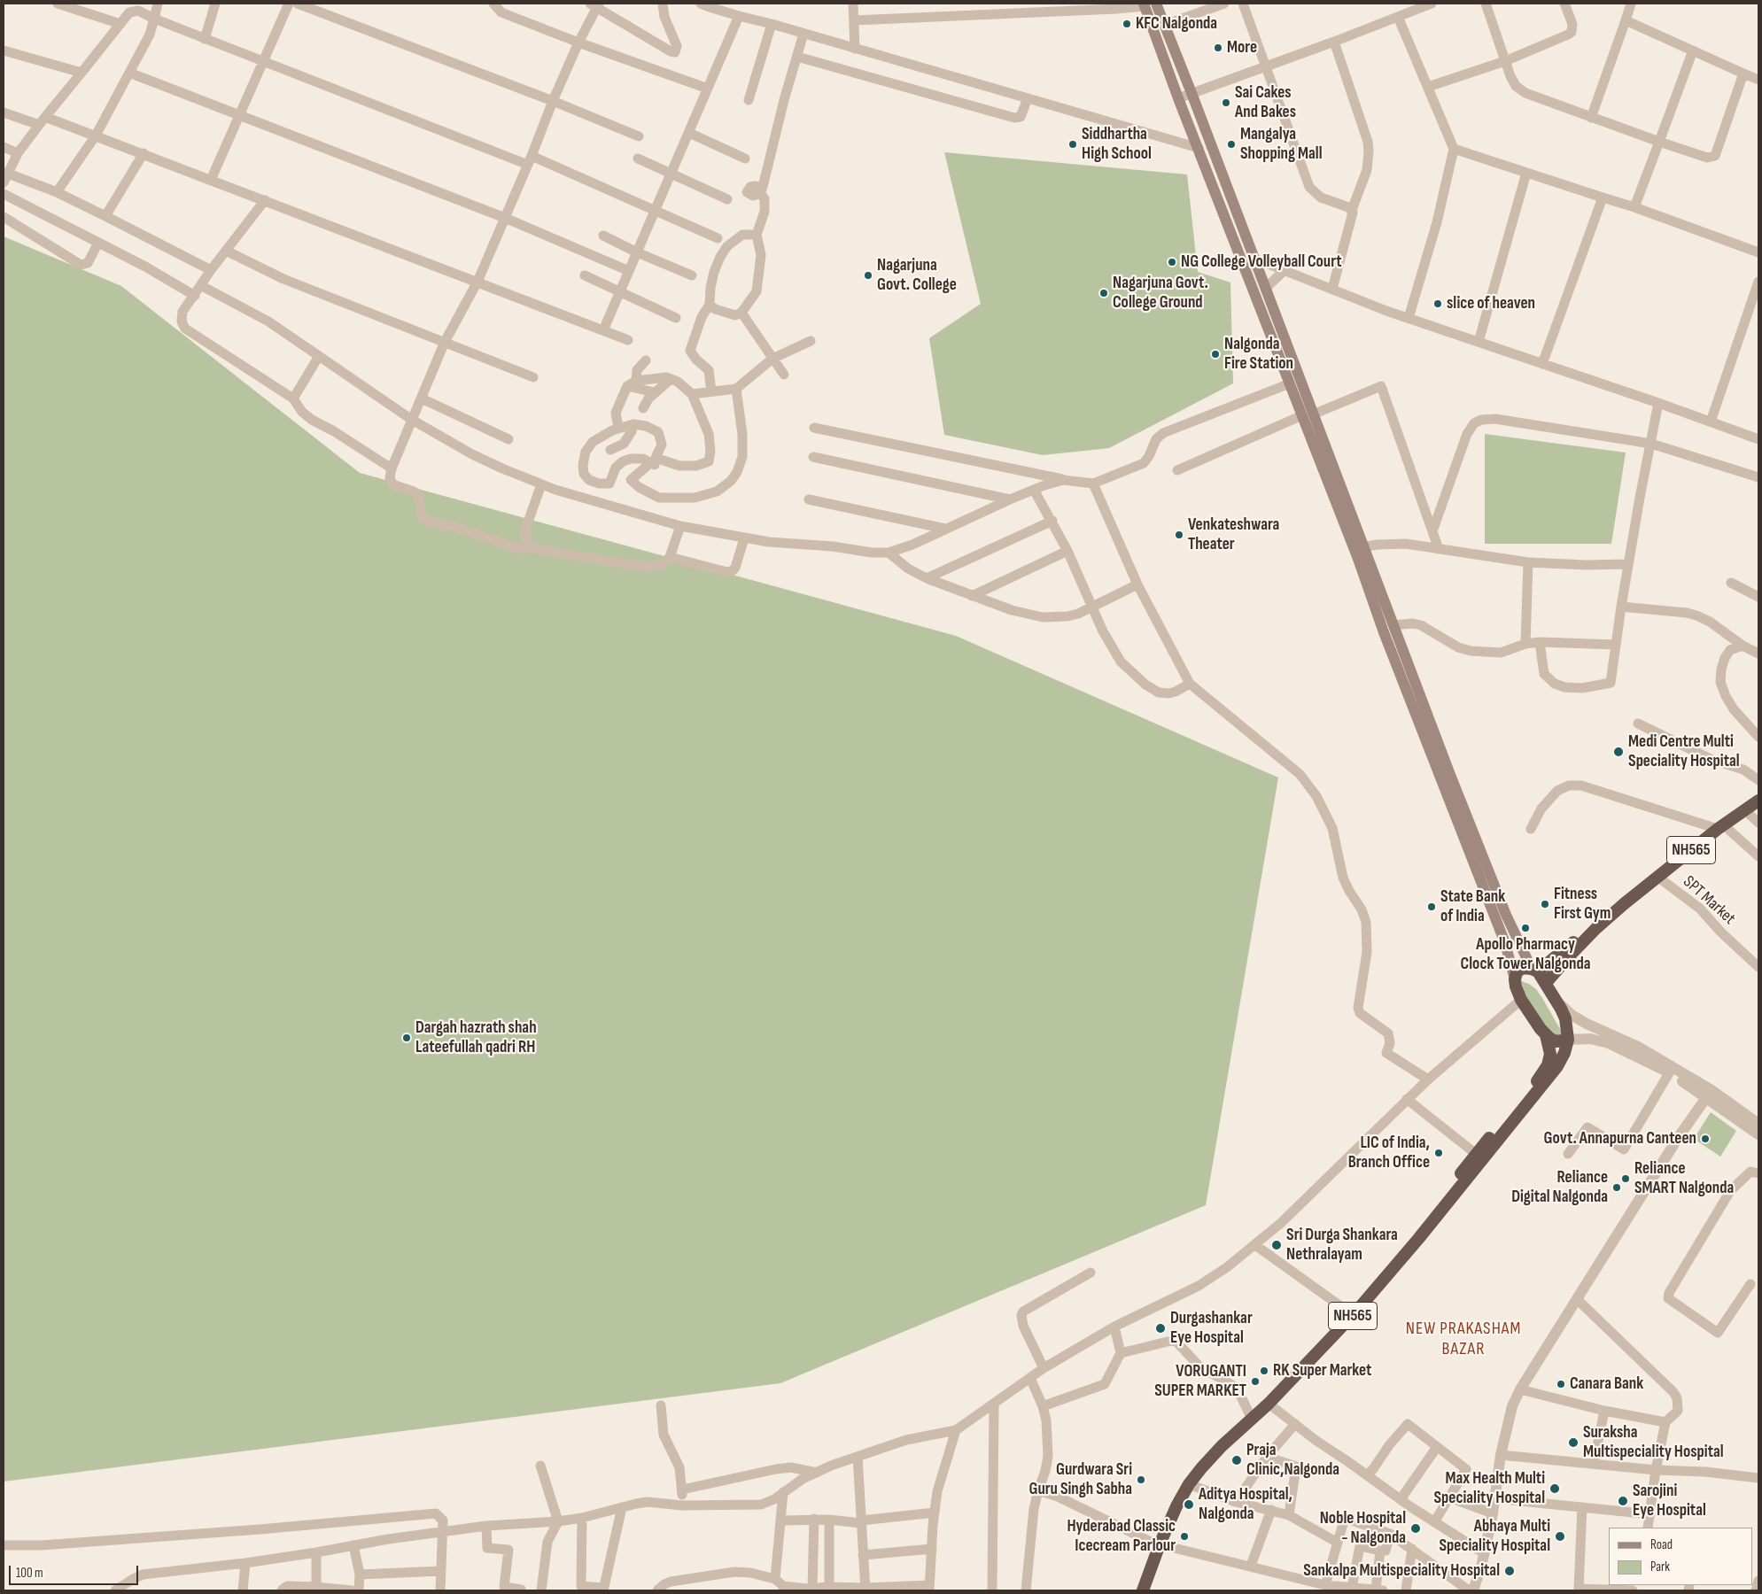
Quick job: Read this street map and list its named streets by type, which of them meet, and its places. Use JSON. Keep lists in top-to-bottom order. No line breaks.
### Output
{"streets":{"highway":["NH565"],"street":["SPT Market"]},"crossings":[["NH565","SPT Market"]],"districts":["NEW PRAKASHAM BAZAR"],"places":["KFC Nalgonda","More","Sai Cakes And Bakes","Siddhartha High School","Mangalya Shopping Mall","NG College Volleyball Court","Nagarjuna Govt. College","Nagarjuna Govt. College Ground","slice of heaven","Nalgonda Fire Station","Venkateshwara Theater","Medi Centre Multi Speciality Hospital","Fitness First Gym","State Bank of India","Apollo Pharmacy Clock Tower Nalgonda","Dargah hazrath shah Lateefullah qadri RH","Govt. Annapurna Canteen","LIC of India, Branch Office","Reliance SMART Nalgonda","Reliance Digital Nalgonda","Sri Durga Shankara Nethralayam","Durgashankar Eye Hospital","RK Super Market","VORUGANTI SUPER MARKET","Canara Bank","Suraksha Multispeciality Hospital","Praja Clinic,Nalgonda","Gurdwara Sri Guru Singh Sabha","Max Health Multi Speciality Hospital","Sarojini Eye Hospital","Aditya Hospital, Nalgonda","Noble Hospital - Nalgonda","Hyderabad Classic Icecream Parlour","Abhaya Multi Speciality Hospital","Sankalpa Multispeciality Hospital"],"legend":["Road","Park"],"scale_bar":"100 m"}
